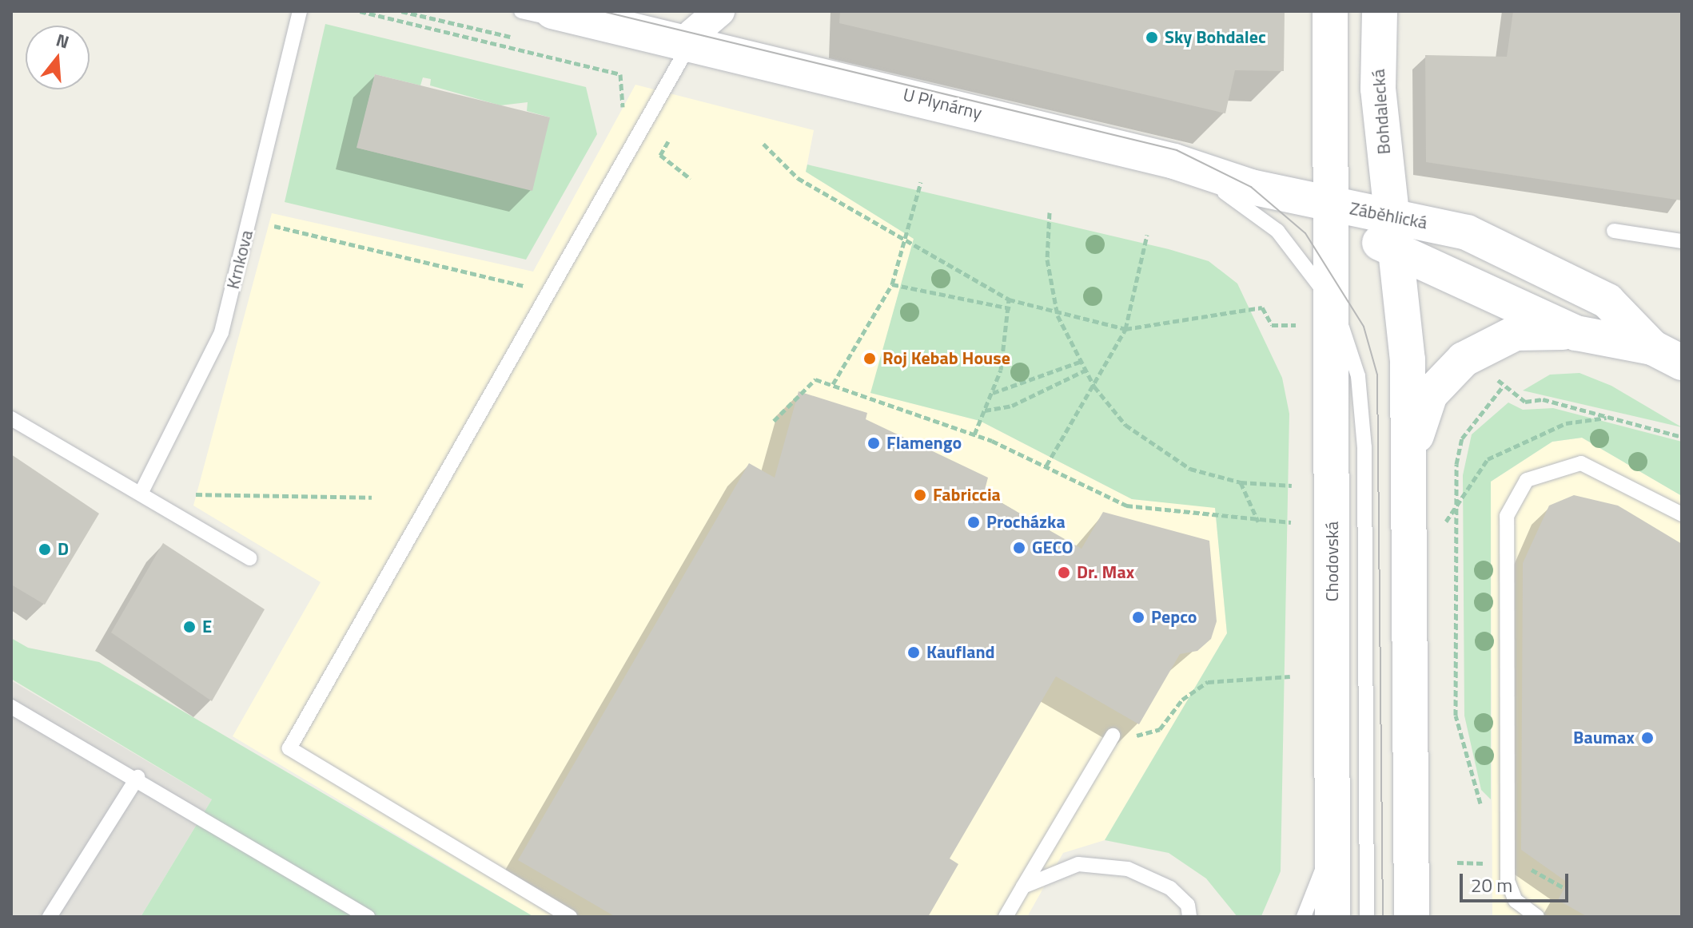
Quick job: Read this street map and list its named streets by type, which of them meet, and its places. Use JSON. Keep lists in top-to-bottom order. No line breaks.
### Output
{"streets":{"main road":["U Plynárny","Bohdalecká","Záběhlická","Chodovská"],"lane":["Krnkova"]},"crossings":[["U Plynárny","Záběhlická"],["U Plynárny","Chodovská"],["Bohdalecká","Záběhlická"],["Záběhlická","Chodovská"]],"places":["Sky Bohdalec","Roj Kebab House","Flamengo","Fabriccia","Procházka","GECO","D","Dr. Max","Pepco","E","Kaufland","Baumax"],"scale_bar":"20 m","north":"top"}
